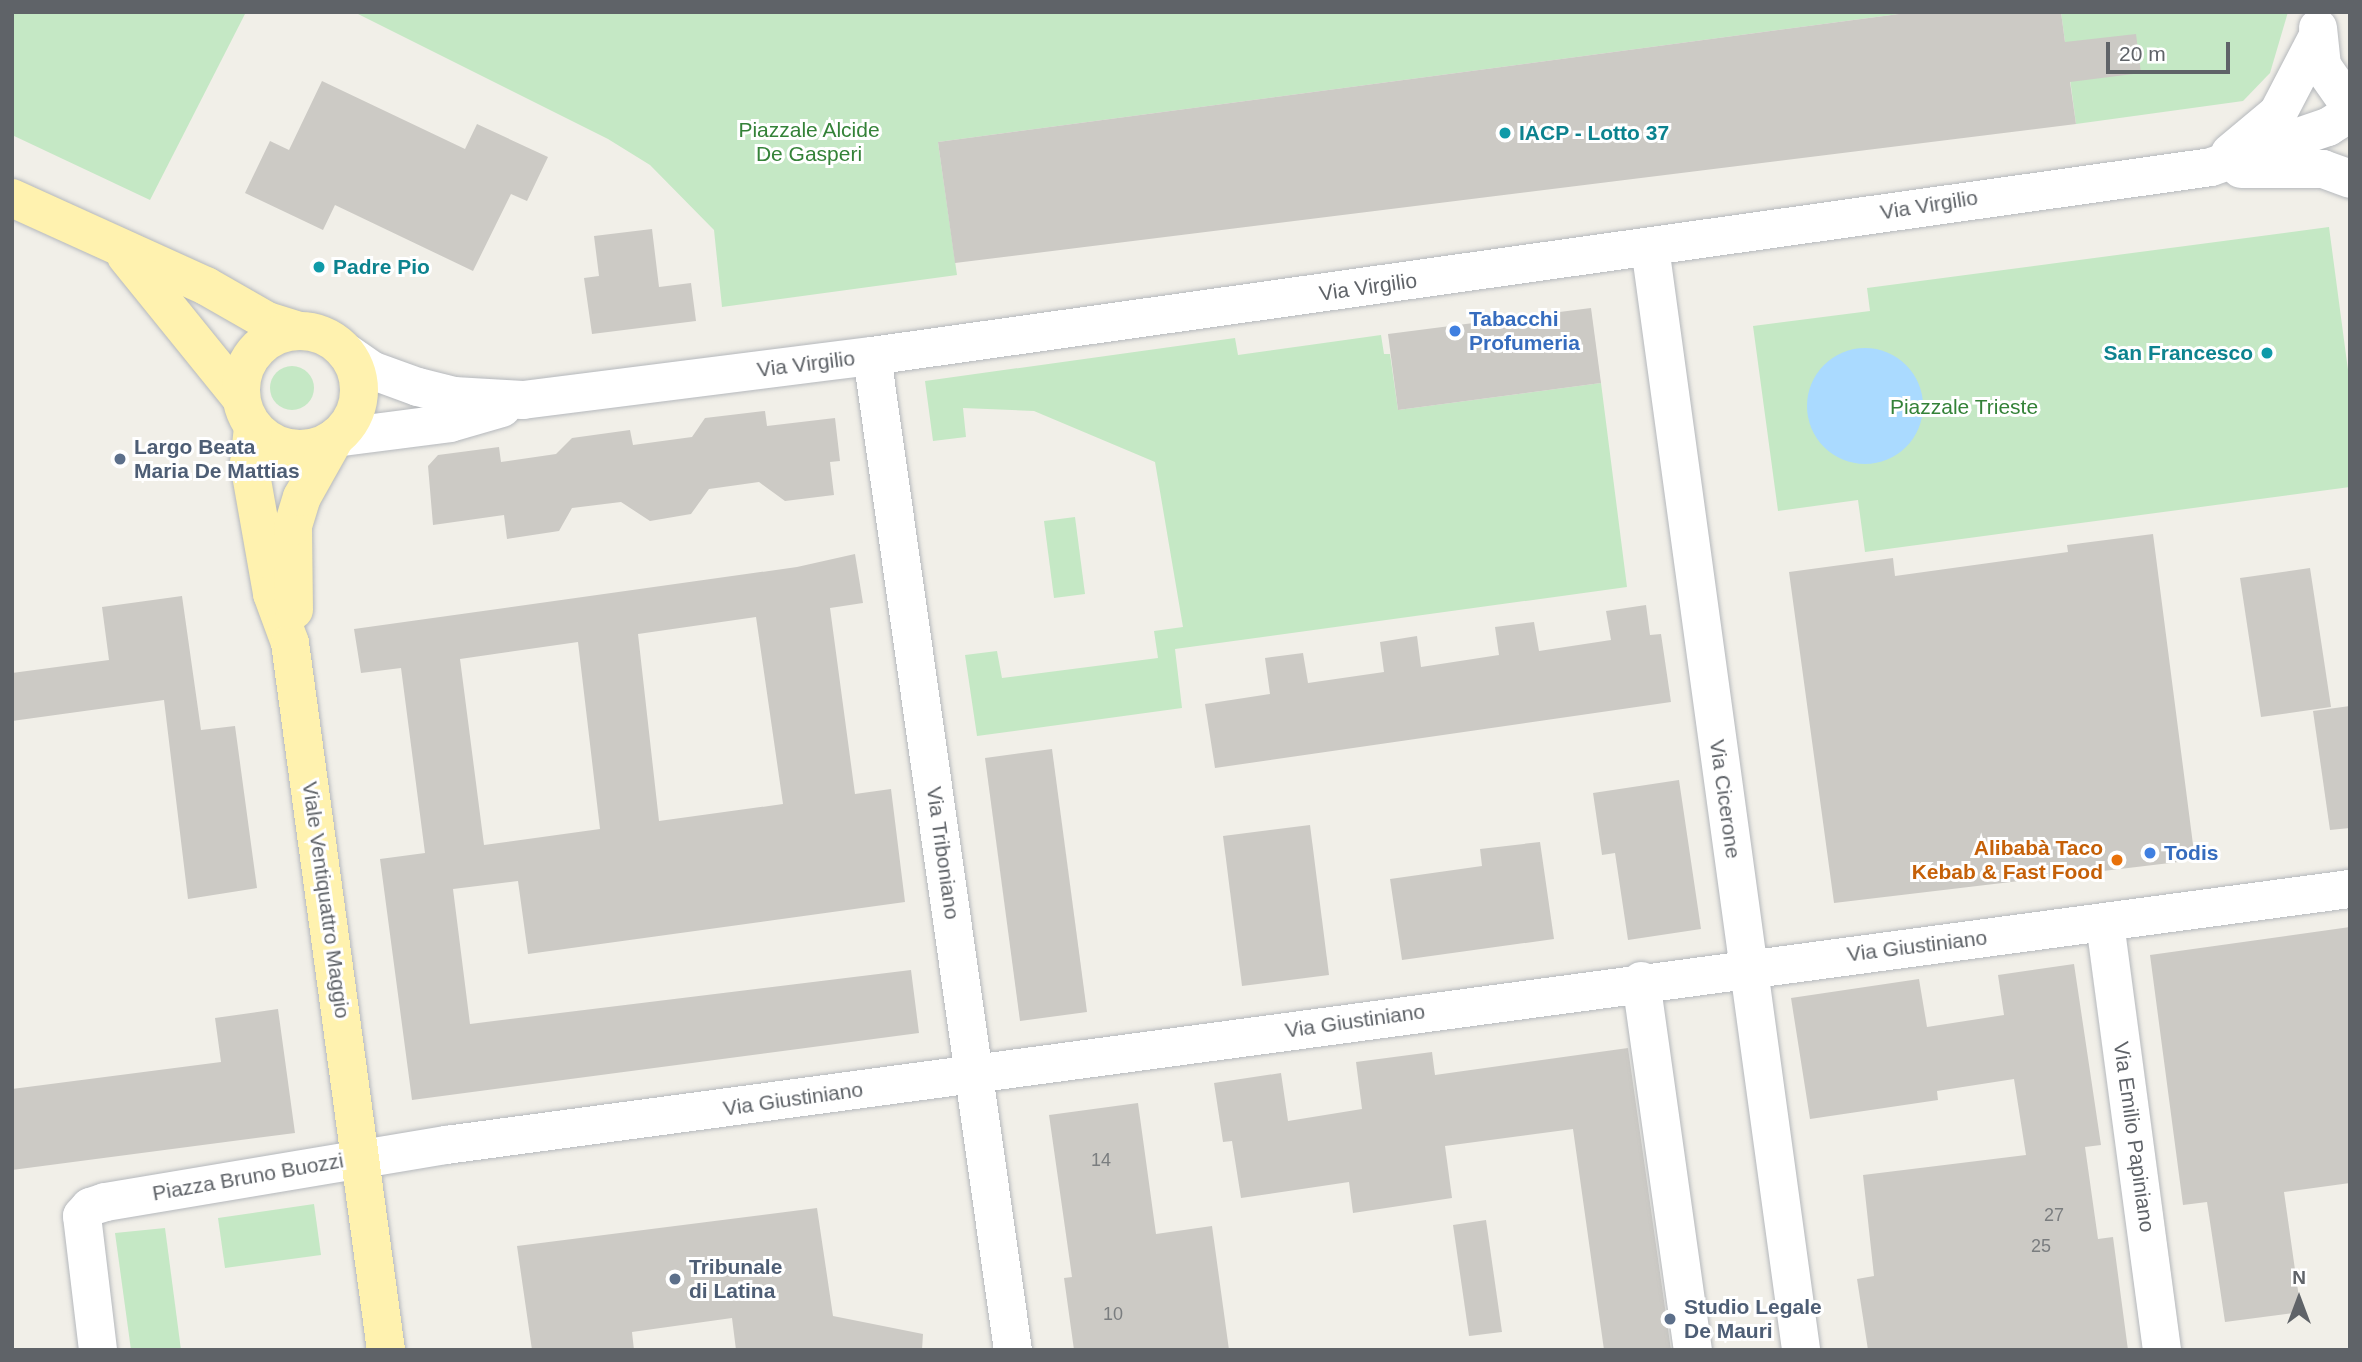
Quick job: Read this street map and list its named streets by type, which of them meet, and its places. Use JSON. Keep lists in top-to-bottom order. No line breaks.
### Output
{"streets":{"main road":["Viale Ventiquattro Maggio","Piazza Bruno Buozzi"],"street":["Via Virgilio","Via Cicerone","Via Triboniano","Via Giustiniano","Via Emilio Papiniano"]},"crossings":[["Via Virgilio","Via Cicerone"],["Via Virgilio","Via Triboniano"],["Via Cicerone","Via Giustiniano"],["Via Triboniano","Via Giustiniano"],["Viale Ventiquattro Maggio","Via Giustiniano"],["Viale Ventiquattro Maggio","Piazza Bruno Buozzi"],["Via Giustiniano","Via Emilio Papiniano"],["Via Giustiniano","Piazza Bruno Buozzi"]],"parks":["Piazzale Alcide De Gasperi","Piazzale Trieste"],"places":["IACP - Lotto 37","Padre Pio","Tabacchi Profumeria","San Francesco","Largo Beata Maria De Mattias","Todis","Alibabà Taco Kebab & Fast Food","Tribunale di Latina","Studio Legale De Mauri"],"house_numbers":["14","27","25","10"],"scale_bar":"20 m","north":"top"}
